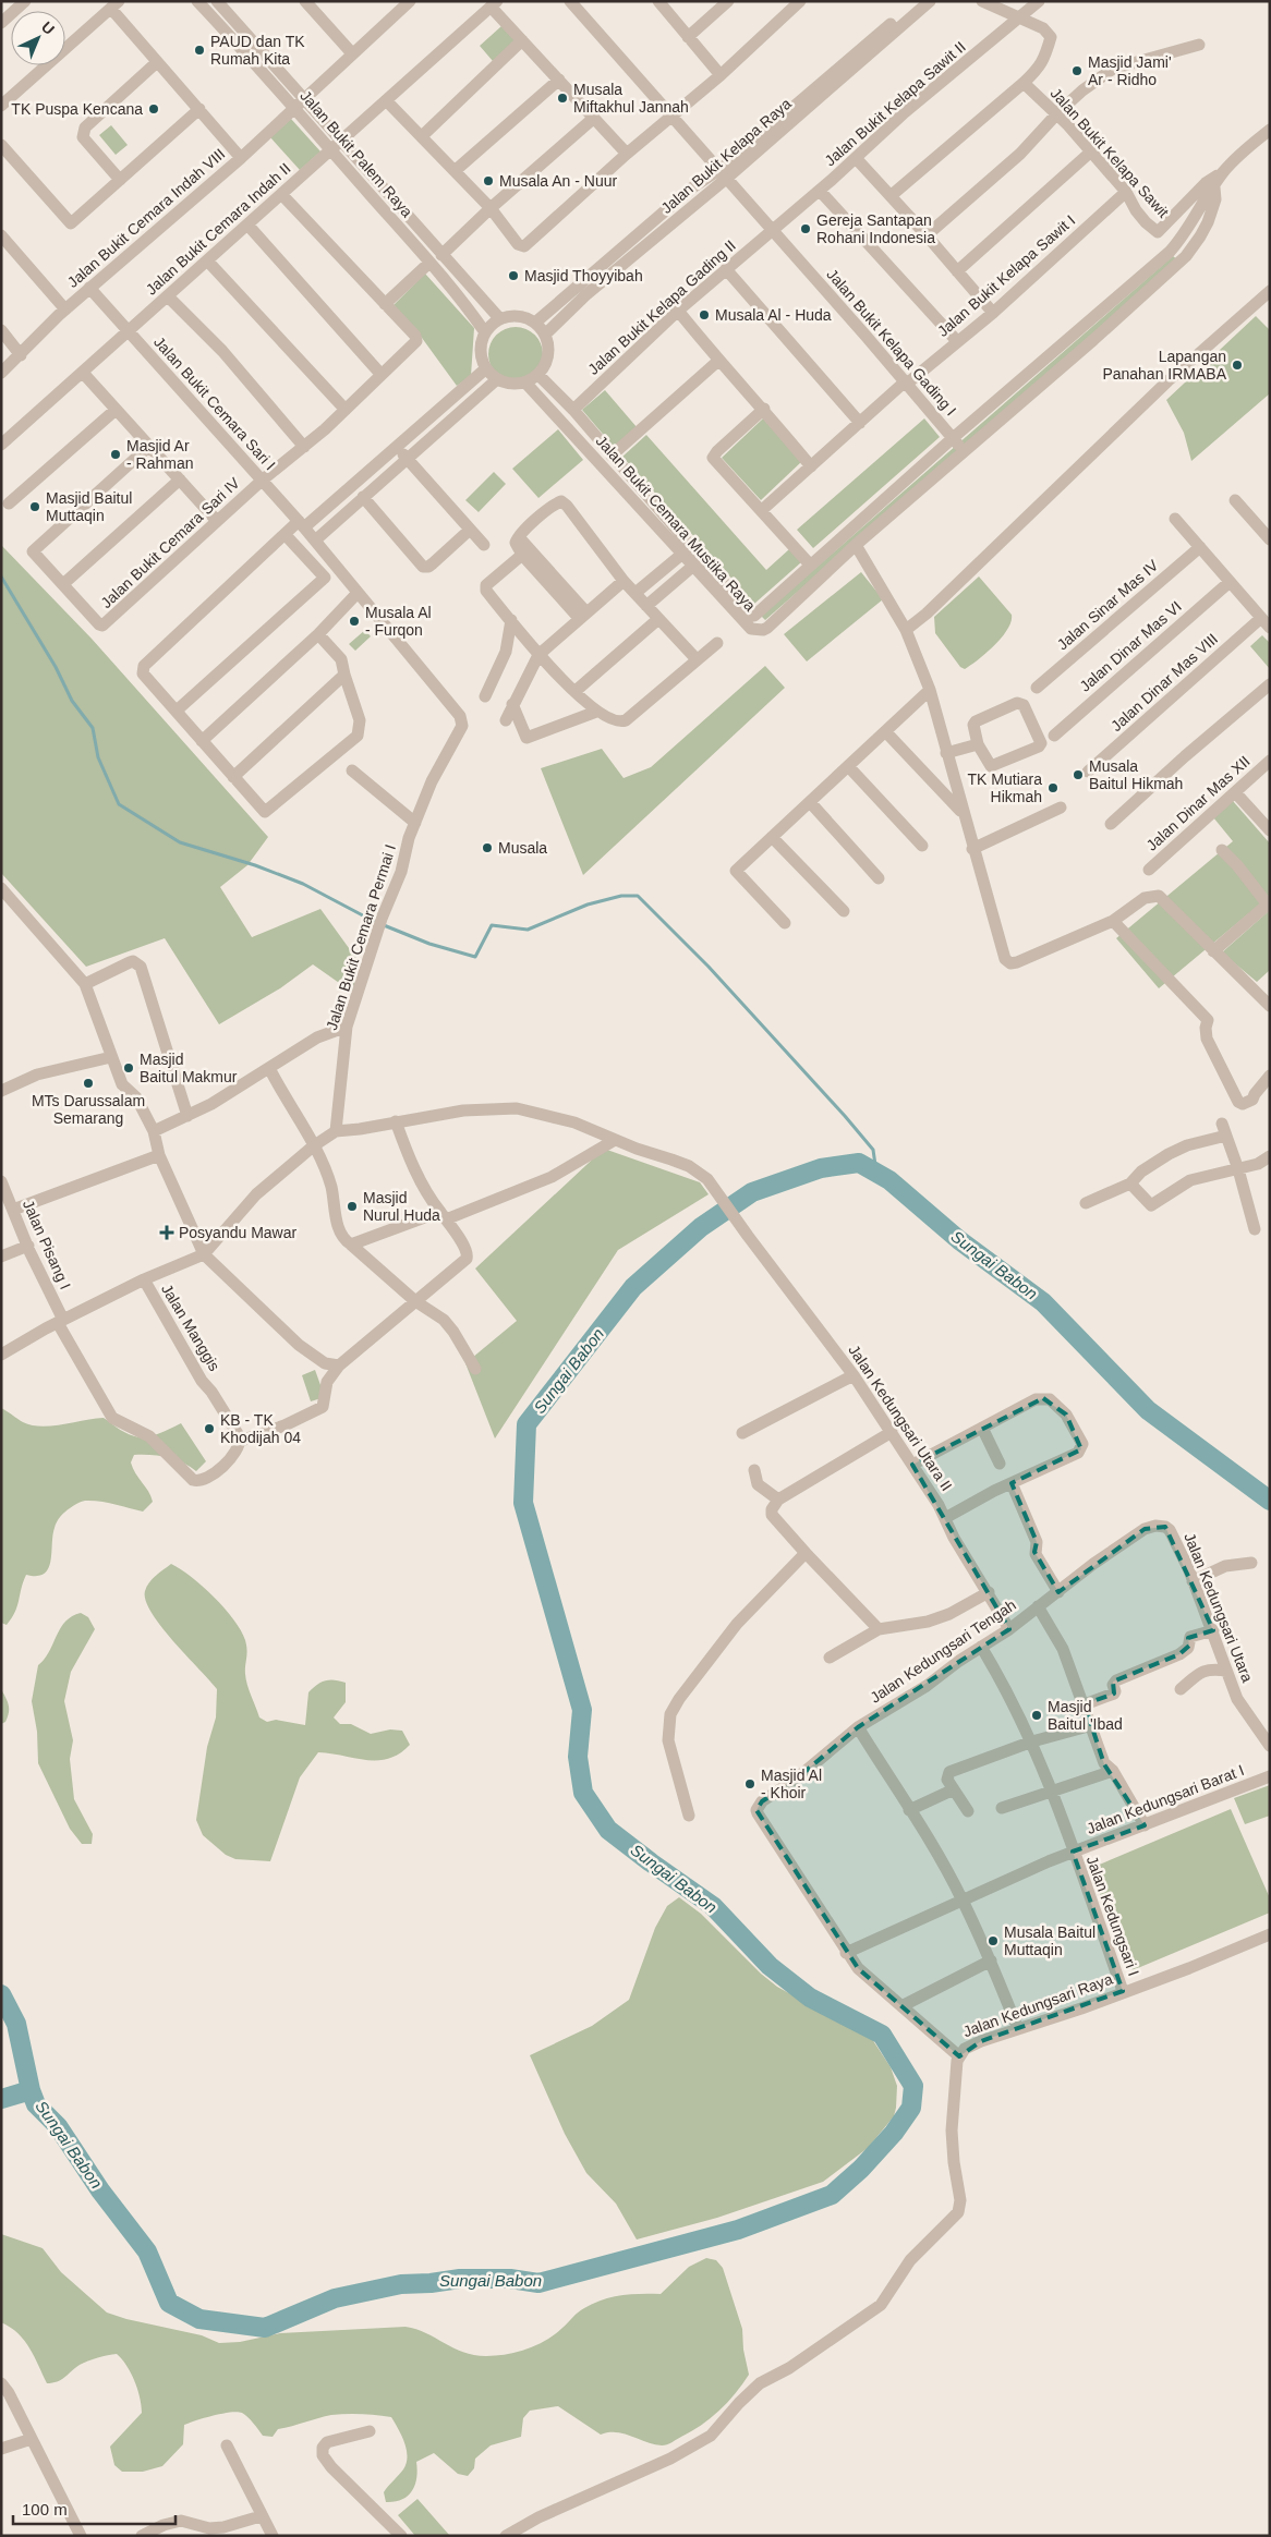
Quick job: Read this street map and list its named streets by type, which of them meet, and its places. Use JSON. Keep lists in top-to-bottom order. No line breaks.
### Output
{"streets":{"street":["Jalan Bukit Kelapa Sawit II","Jalan Bukit Kelapa Sawit","Jalan Bukit Palem Raya","Jalan Bukit Kelapa Raya","Jalan Bukit Cemara Indah VIII","Jalan Bukit Cemara Indah II","Jalan Bukit Kelapa Sawit I","Jalan Bukit Kelapa Gading II","Jalan Bukit Kelapa Gading I","Jalan Bukit Cemara Sari I","Jalan Bukit Cemara Mustika Raya","Jalan Bukit Cemara Sari IV","Jalan Sinar Mas IV","Jalan Dinar Mas VI","Jalan Dinar Mas VIII","Jalan Dinar Mas XII","Jalan Bukit Cemara Permai I","Jalan Pisang I","Jalan Manggis","Jalan Kedungsari Utara II","Jalan Kedungsari Utara","Jalan Kedungsari Tengah","Jalan Kedungsari Barat I","Jalan Kedungsari I","Jalan Kedungsari Raya"]},"crossings":[["Jalan Bukit Kelapa Sawit II","Jalan Bukit Kelapa Gading II"],["Jalan Bukit Kelapa Sawit II","Jalan Bukit Kelapa Gading I"],["Jalan Bukit Kelapa Sawit","Jalan Bukit Kelapa Sawit I"],["Jalan Bukit Palem Raya","Jalan Bukit Kelapa Raya"],["Jalan Bukit Palem Raya","Jalan Bukit Cemara Indah VIII"],["Jalan Bukit Palem Raya","Jalan Bukit Cemara Indah II"],["Jalan Bukit Palem Raya","Jalan Bukit Cemara Mustika Raya"],["Jalan Bukit Kelapa Raya","Jalan Bukit Kelapa Gading I"],["Jalan Bukit Kelapa Raya","Jalan Bukit Cemara Mustika Raya"],["Jalan Bukit Cemara Indah VIII","Jalan Bukit Cemara Sari I"],["Jalan Bukit Cemara Indah II","Jalan Bukit Cemara Sari I"],["Jalan Bukit Kelapa Sawit I","Jalan Bukit Kelapa Gading I"],["Jalan Bukit Kelapa Gading II","Jalan Bukit Kelapa Gading I"],["Jalan Bukit Kelapa Gading II","Jalan Bukit Cemara Mustika Raya"],["Jalan Bukit Cemara Sari I","Jalan Bukit Cemara Sari IV"],["Jalan Bukit Cemara Sari I","Jalan Bukit Cemara Permai I"],["Jalan Bukit Cemara Permai I","Jalan Kedungsari Utara II"],["Jalan Pisang I","Jalan Manggis"],["Jalan Kedungsari Utara II","Jalan Kedungsari Tengah"],["Jalan Kedungsari Utara","Jalan Kedungsari Tengah"],["Jalan Kedungsari Tengah","Jalan Kedungsari Barat I"],["Jalan Kedungsari Tengah","Jalan Kedungsari I"],["Jalan Kedungsari Barat I","Jalan Kedungsari I"],["Jalan Kedungsari I","Jalan Kedungsari Raya"]],"water":["Sungai Babon"],"places":{"other":["PAUD dan TK Rumah Kita","Masjid Jami' Ar - Ridho","Musala Miftakhul Jannah","TK Puspa Kencana","Musala An - Nuur","Gereja Santapan Rohani Indonesia","Masjid Thoyyibah","Musala Al - Huda","Lapangan Panahan IRMABA","Masjid Ar - Rahman","Masjid Baitul Muttaqin","Musala Al - Furqon","Musala Baitul Hikmah","TK Mutiara Hikmah","Musala","Masjid Baitul Makmur","MTs Darussalam Semarang","Masjid Nurul Huda","KB - TK Khodijah 04","Masjid Baitul 'Ibad","Masjid Al - Khoir","Musala Baitul Muttaqin"],"health":["Posyandu Mawar"]},"scale_bar":"100 m","north":"top right"}
